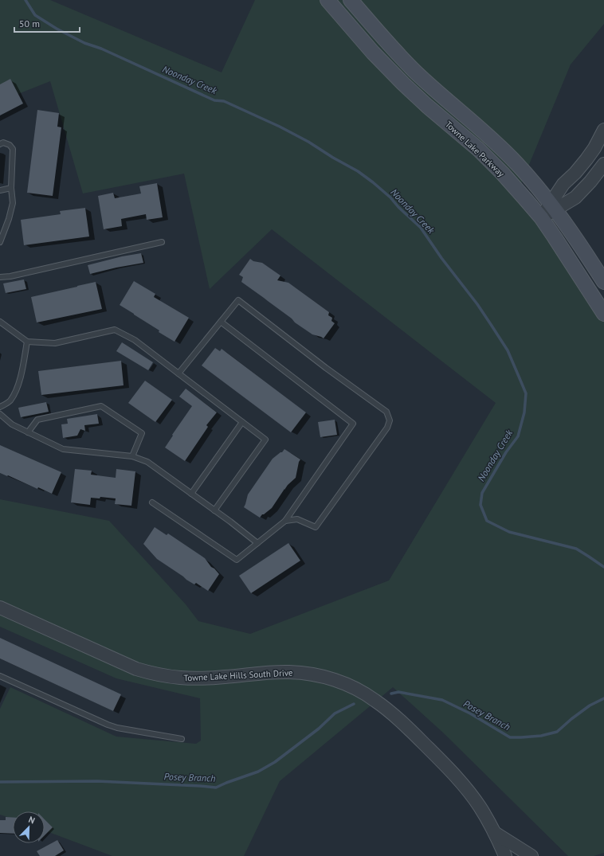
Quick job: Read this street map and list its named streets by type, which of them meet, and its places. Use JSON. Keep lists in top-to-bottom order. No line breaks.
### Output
{"streets":{"main road":["Towne Lake Parkway"],"street":["Towne Lake Hills South Drive"]},"water":["Noonday Creek","Posey Branch"],"scale_bar":"50 m","north":"top right"}
